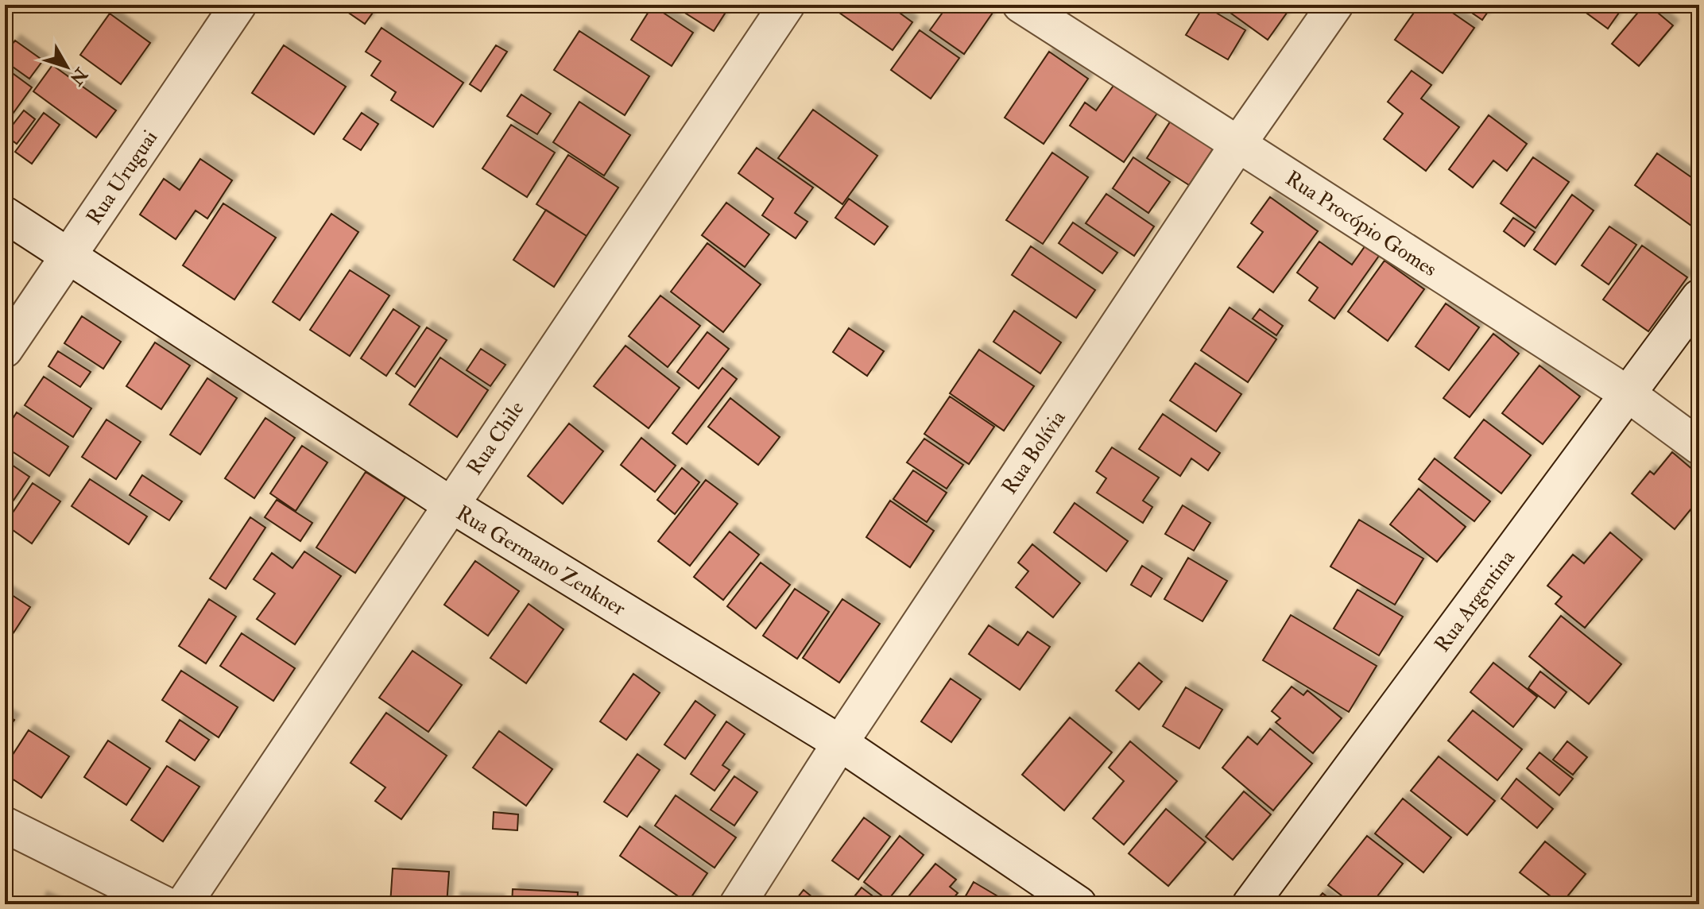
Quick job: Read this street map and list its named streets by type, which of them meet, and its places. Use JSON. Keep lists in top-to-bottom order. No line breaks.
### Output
{"streets":{"street":["Rua Uruguai","Rua Procópio Gomes","Rua Chile","Rua Bolívia","Rua Germano Zenkner","Rua Argentina"]},"crossings":[["Rua Uruguai","Rua Germano Zenkner"],["Rua Procópio Gomes","Rua Bolívia"],["Rua Procópio Gomes","Rua Argentina"],["Rua Chile","Rua Germano Zenkner"],["Rua Bolívia","Rua Germano Zenkner"]],"north":"bottom right"}
